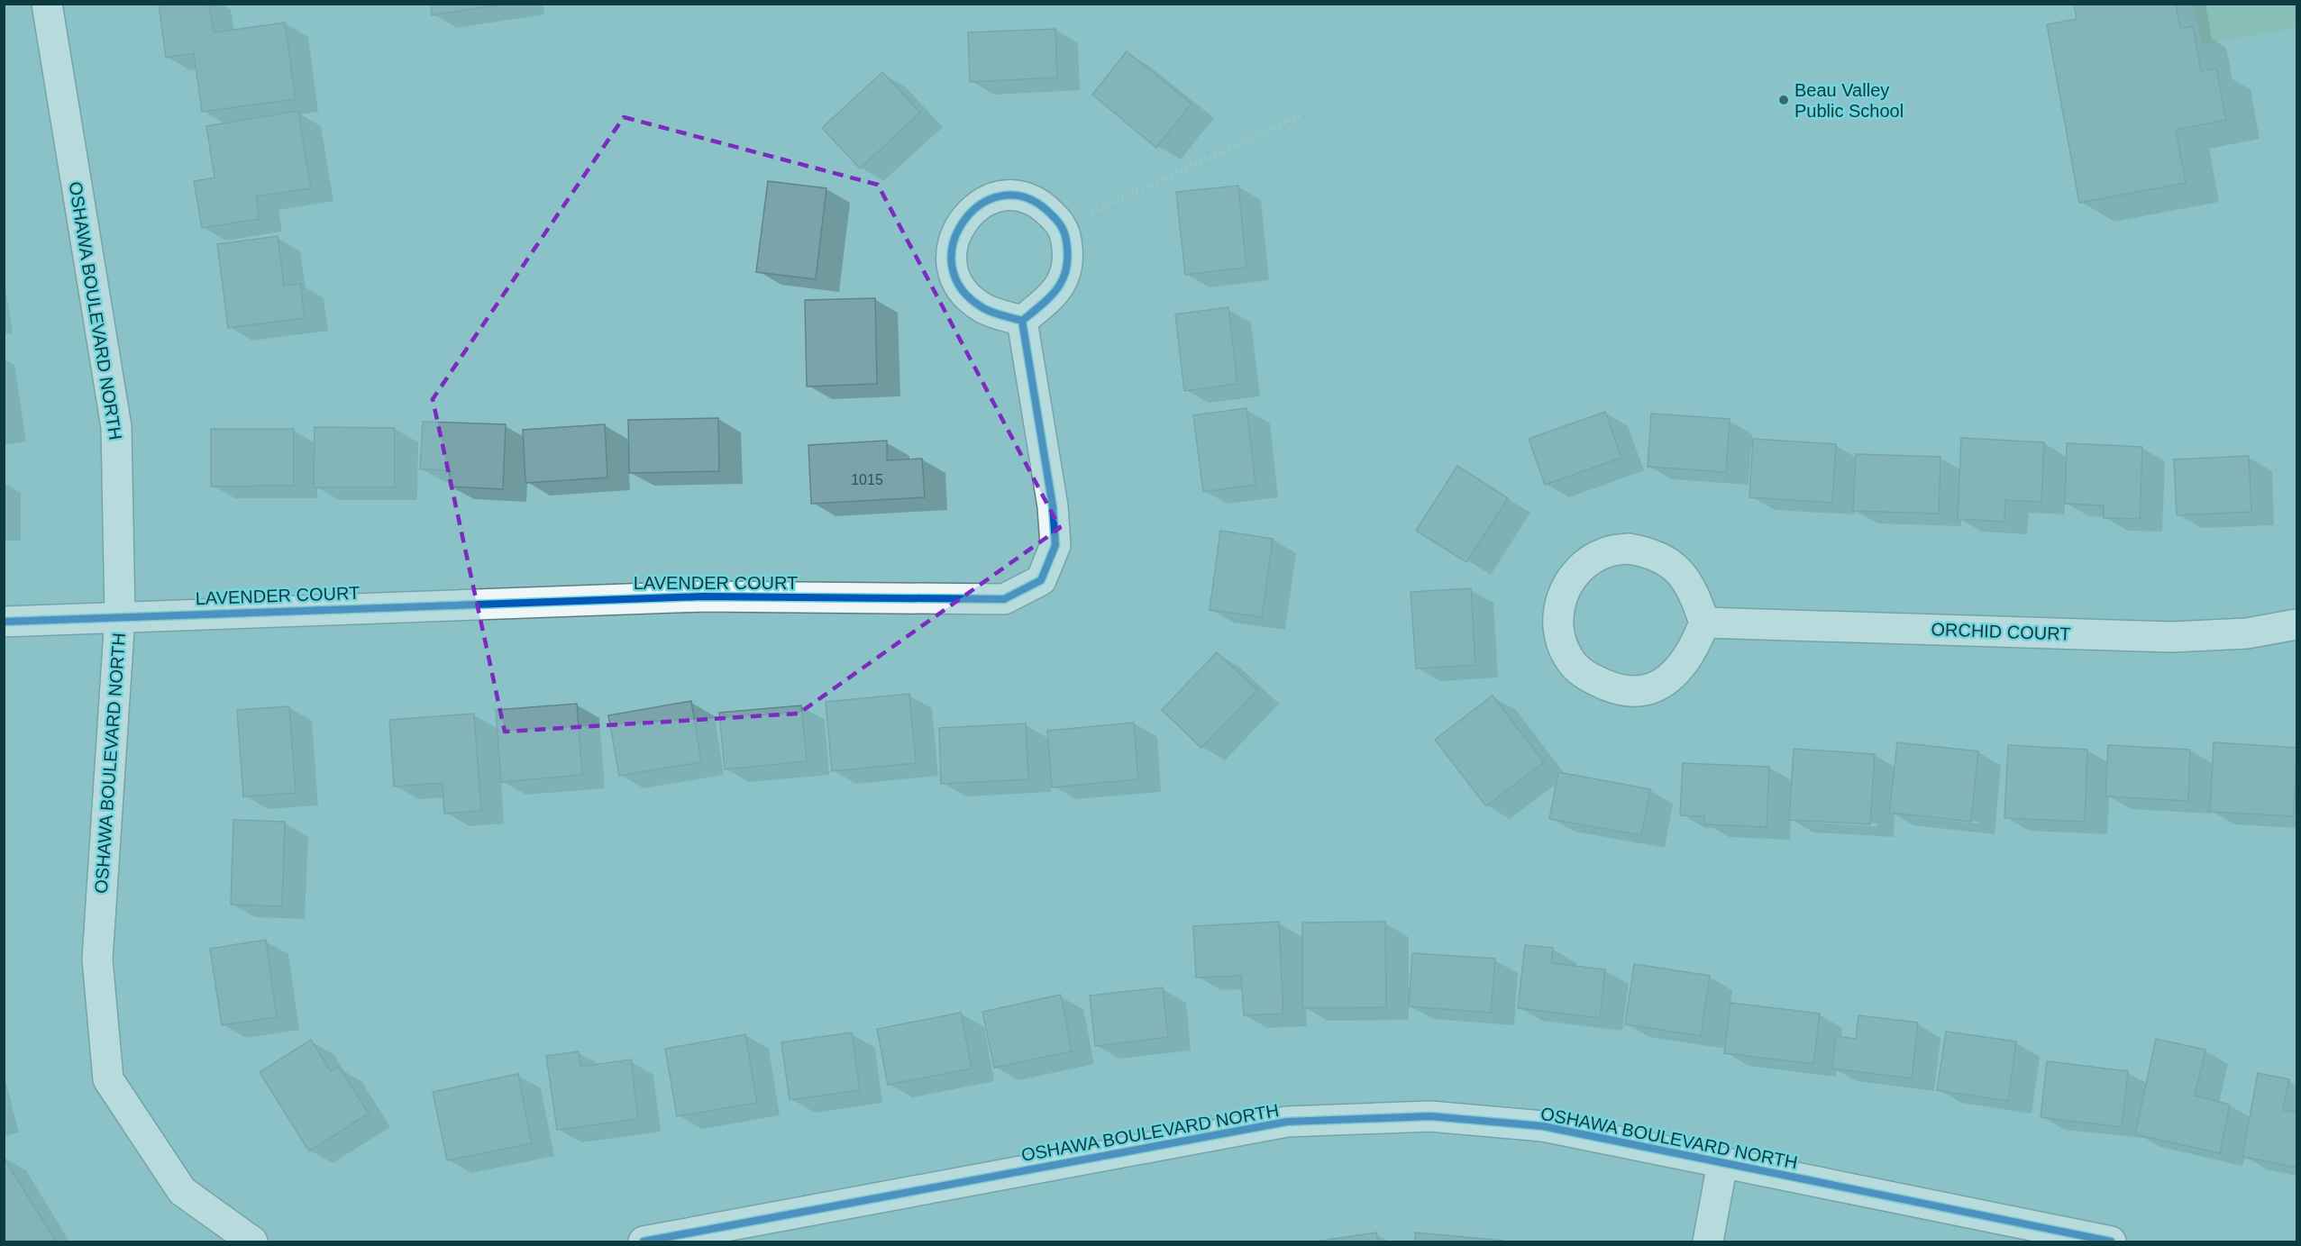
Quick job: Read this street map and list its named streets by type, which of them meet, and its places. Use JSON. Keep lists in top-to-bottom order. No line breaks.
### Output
{"streets":{"street":["OSHAWA BOULEVARD NORTH","LAVENDER COURT","ORCHID COURT"]},"crossings":[["OSHAWA BOULEVARD NORTH","LAVENDER COURT"]],"places":["Beau Valley Public School"],"house_numbers":["1015"]}
